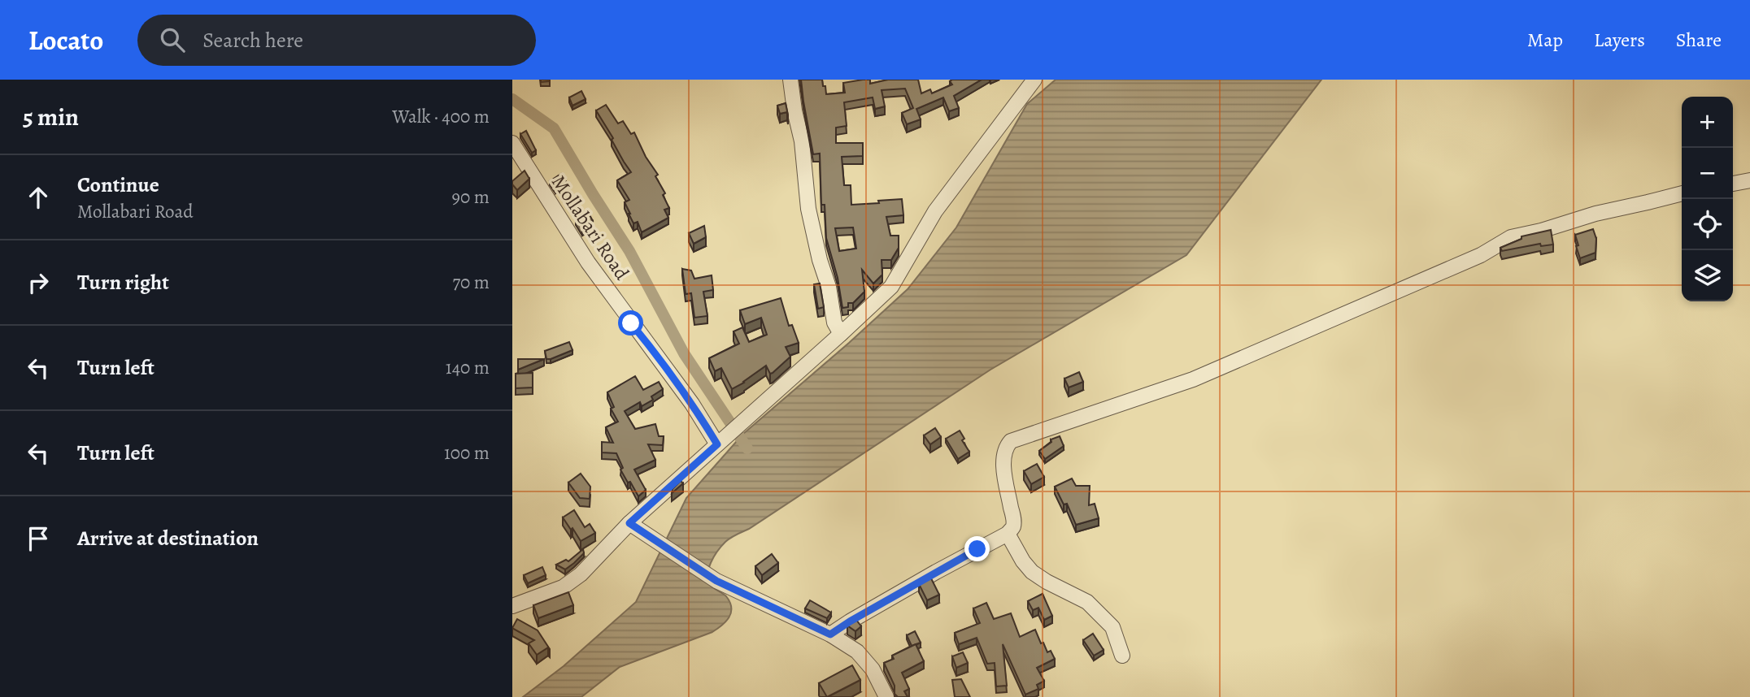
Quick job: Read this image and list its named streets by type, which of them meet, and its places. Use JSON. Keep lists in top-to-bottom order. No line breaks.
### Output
{"streets":{"street":["Mollabari Road"]},"page":{"header":"Locato","search":"Search here","nav":["Map","Layers","Share"],"heading":["5 min","Walk · 400 m"],"map_buttons":["+","−"],"list":[["Continue","Mollabari Road","90 m"],["Turn right","70 m"],["Turn left","140 m"],["Turn left","100 m"],"Arrive at destination"]}}
